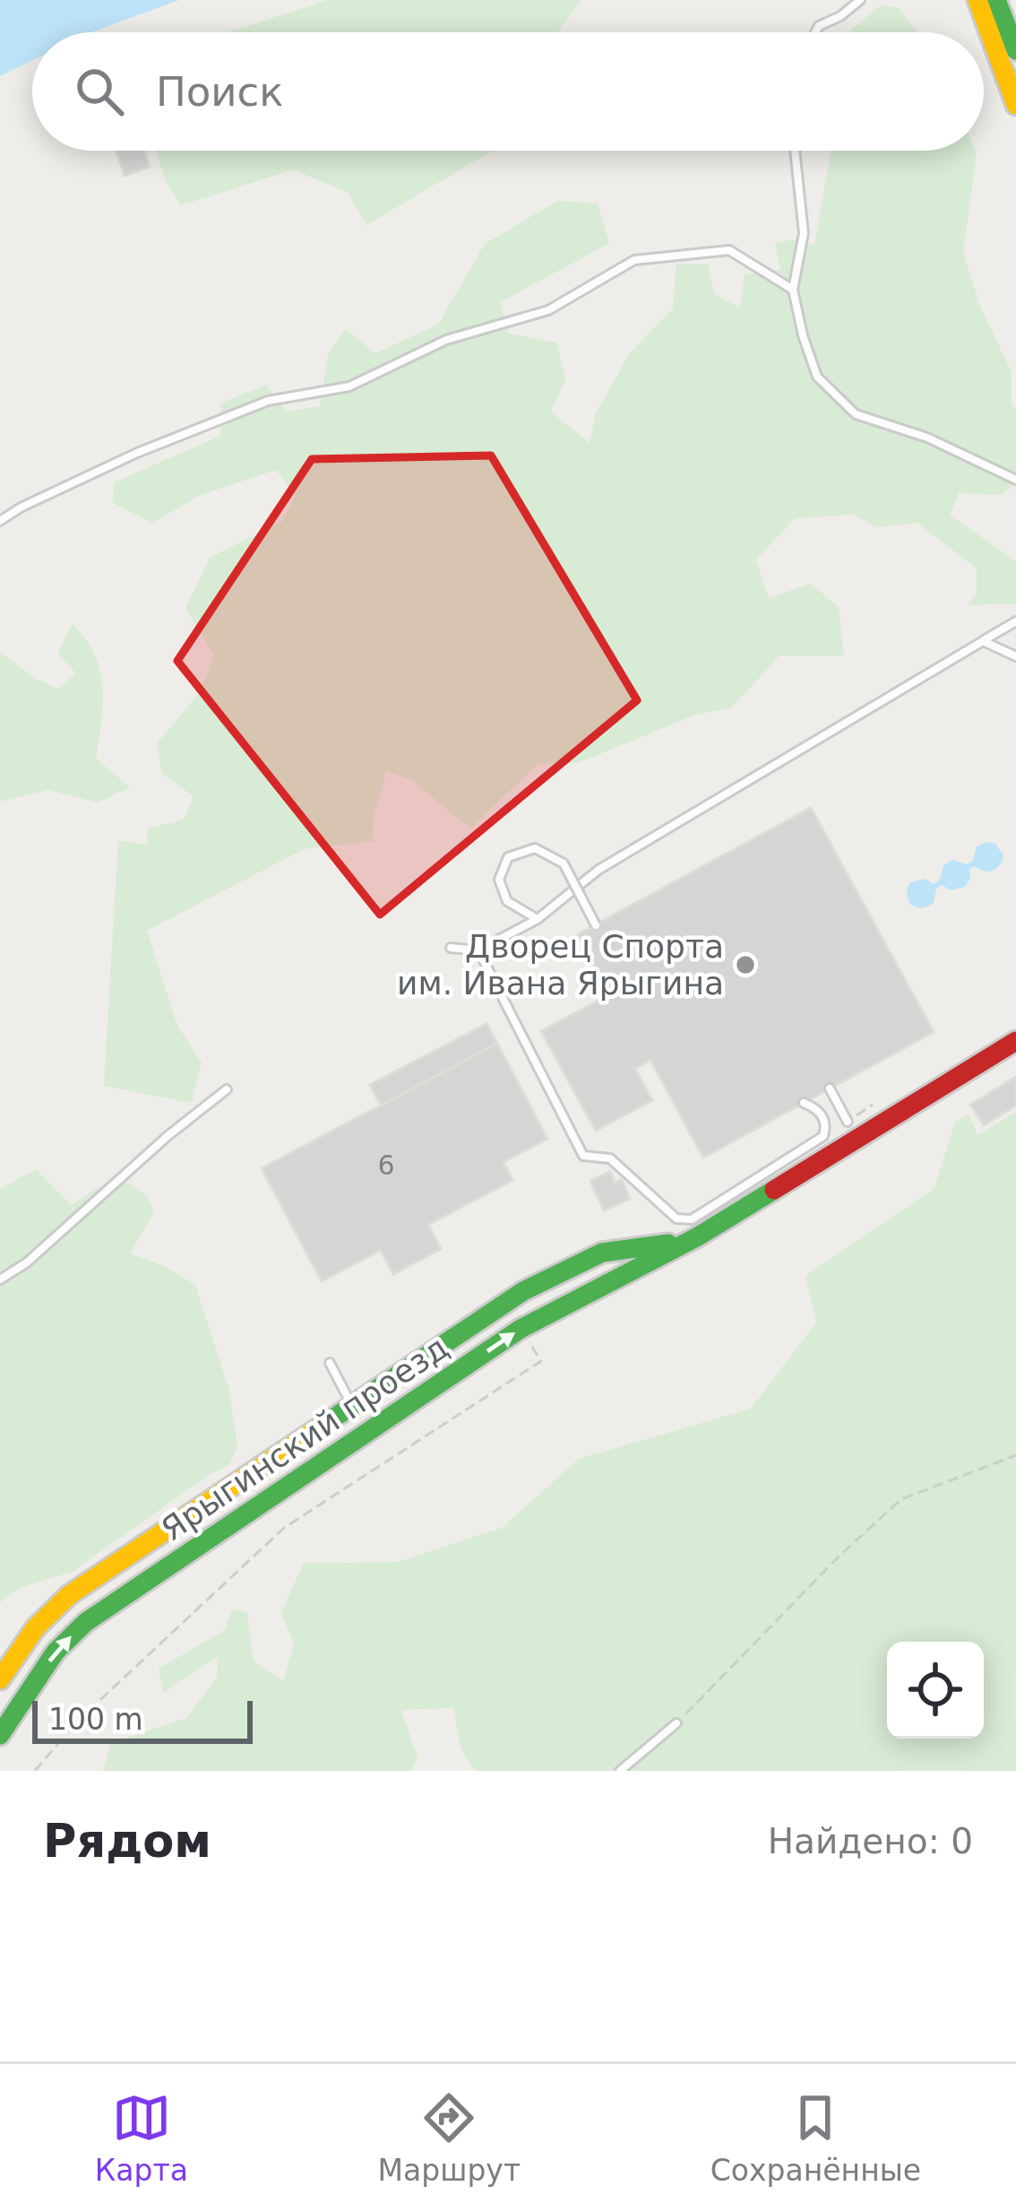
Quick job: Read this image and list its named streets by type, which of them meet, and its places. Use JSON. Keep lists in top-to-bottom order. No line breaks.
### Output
{"streets":{"main road":["Ярыгинский проезд"]},"places":["Дворец Спорта им. Ивана Ярыгина"],"house_numbers":["6"],"scale_bar":"100 m","page":{"search":"Поиск","scale":"100 m","heading":["Рядом","Найдено: 0"],"nav":["Карта","Маршрут","Сохранённые"]}}
